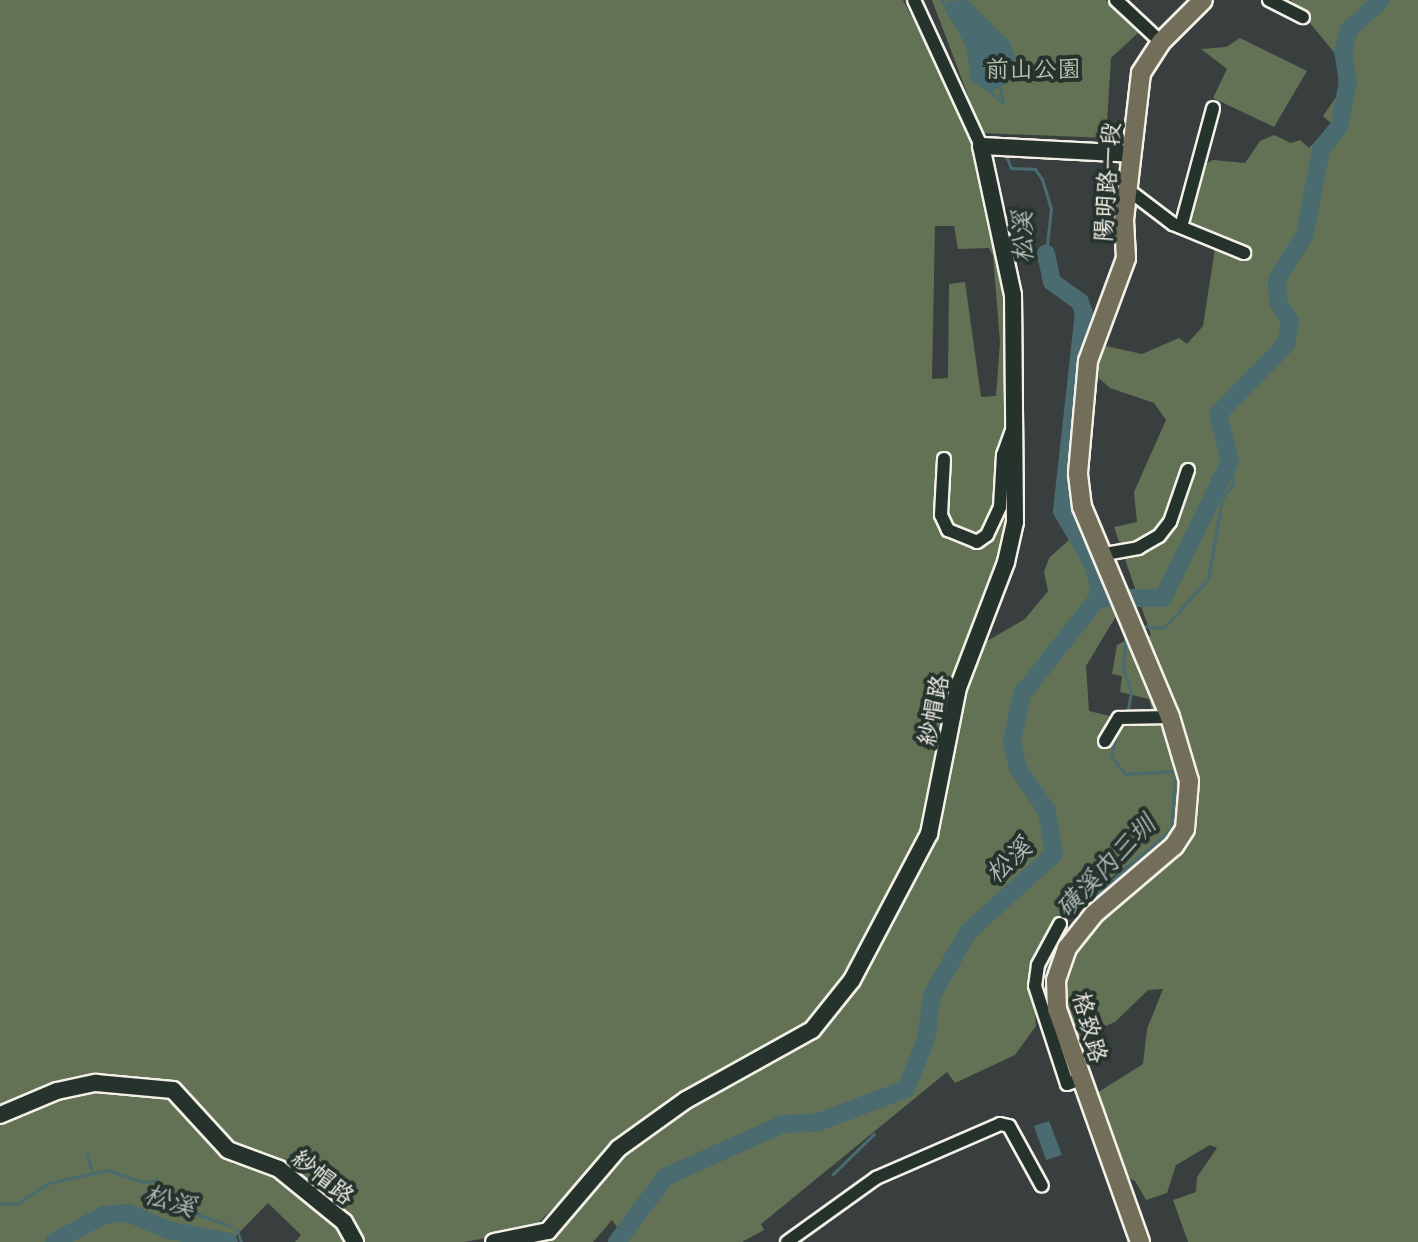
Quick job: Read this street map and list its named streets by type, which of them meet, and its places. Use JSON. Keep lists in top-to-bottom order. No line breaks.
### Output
{"streets":{"main road":["陽明路一段","格致路"],"street":["紗帽路"]},"crossings":[["陽明路一段","格致路"]],"water":["松溪","磺溪內三圳"],"parks":["前山公園"]}
